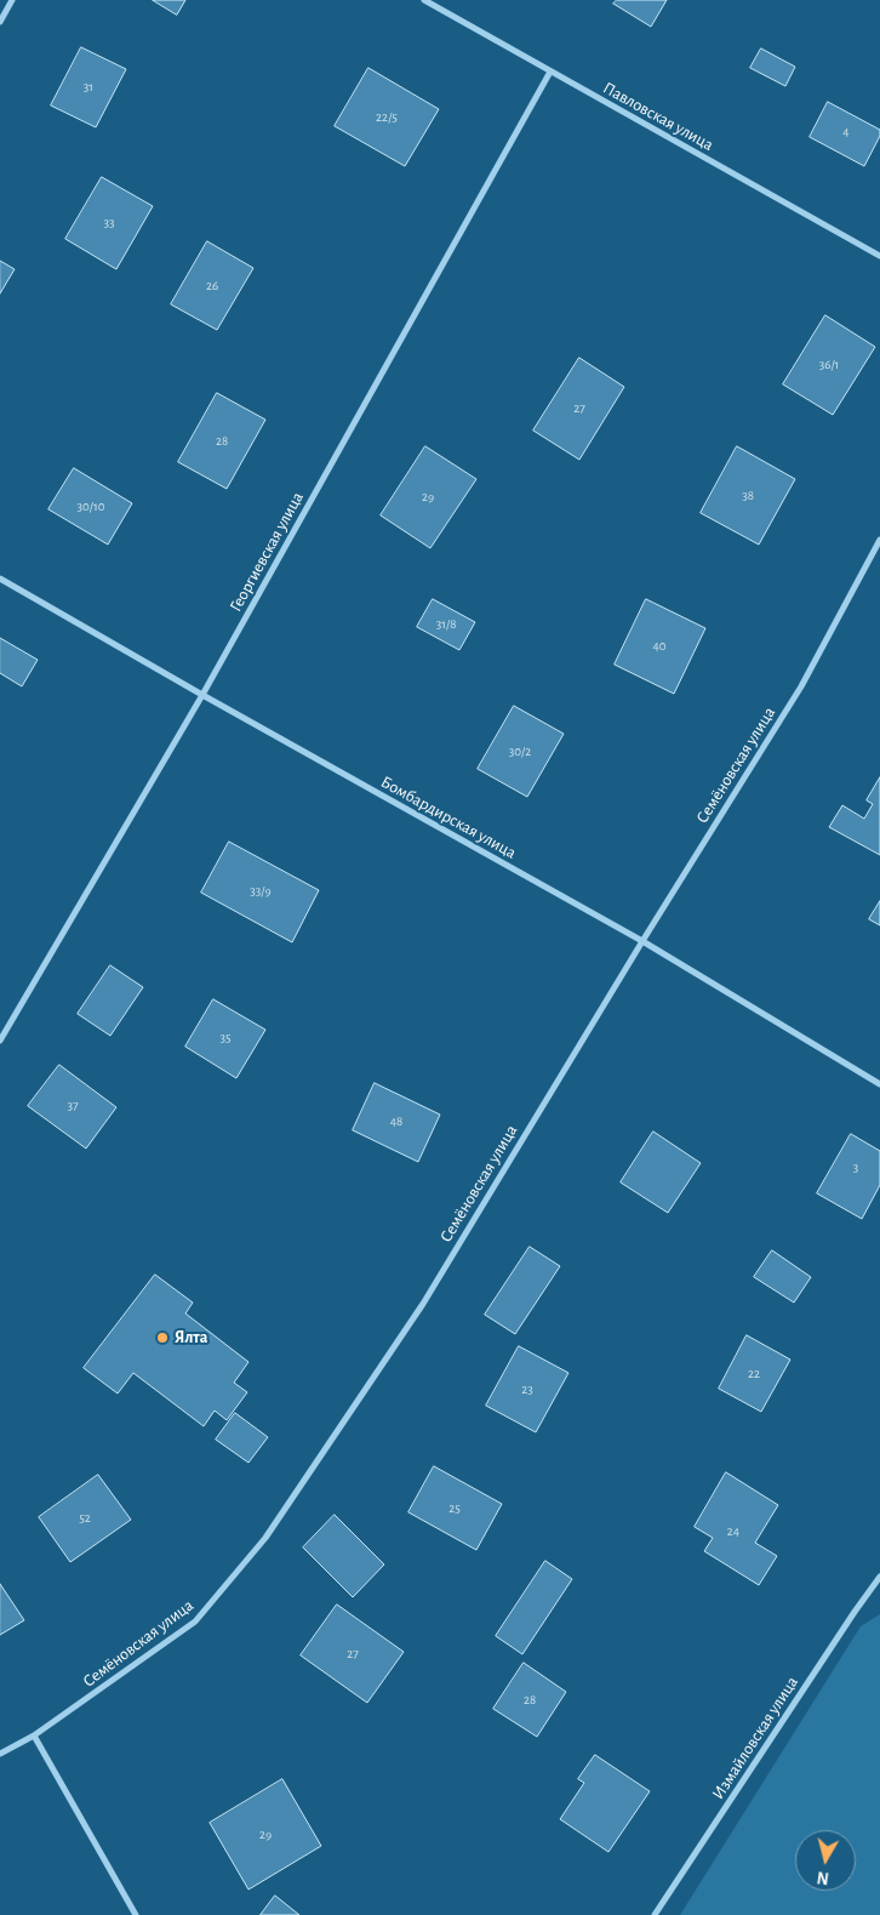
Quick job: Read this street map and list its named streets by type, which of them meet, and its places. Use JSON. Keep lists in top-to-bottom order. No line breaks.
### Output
{"streets":{"street":["Павловская улица","Георгиевская улица","Семёновская улица","Бомбардирская улица","Измайловская улица"]},"crossings":[["Павловская улица","Георгиевская улица"],["Георгиевская улица","Бомбардирская улица"],["Семёновская улица","Бомбардирская улица"]],"places":["Ялта"],"house_numbers":["31","22/5","4","33","26","36/1","27","28","38","29","30/10","31/8","40","30/2","33/9","35","37","48","3","22","23","25","52","24","27","28","29"],"north":"bottom"}
